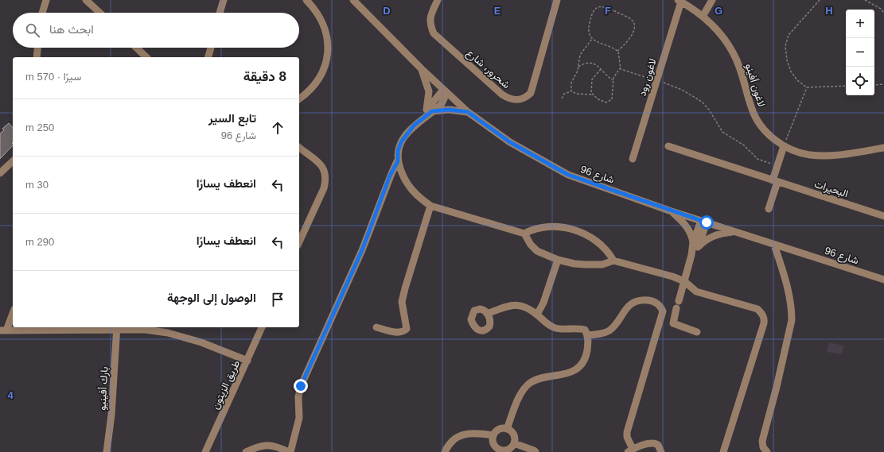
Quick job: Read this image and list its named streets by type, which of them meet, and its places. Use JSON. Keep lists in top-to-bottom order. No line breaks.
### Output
{"streets":{"street":["شحرور، شارع","لاغون رود","لاغون أفينو","شارع 96","البحيرات","طريق الزيتون","بارك أفينيو"]},"crossings":[["لاغون رود","لاغون أفينو"]],"page":{"map_buttons":["+","−"],"search":"ابحث هنا","heading":["8 دقيقة","سيرًا · 570 m"],"list":[["تابع السير","شارع 96","250 m"],["انعطف يسارًا","30 m"],["انعطف يسارًا","290 m"],"الوصول إلى الوجهة"]},"grid":{"columns":["D","E","F","G","H"],"rows":["4"]}}
